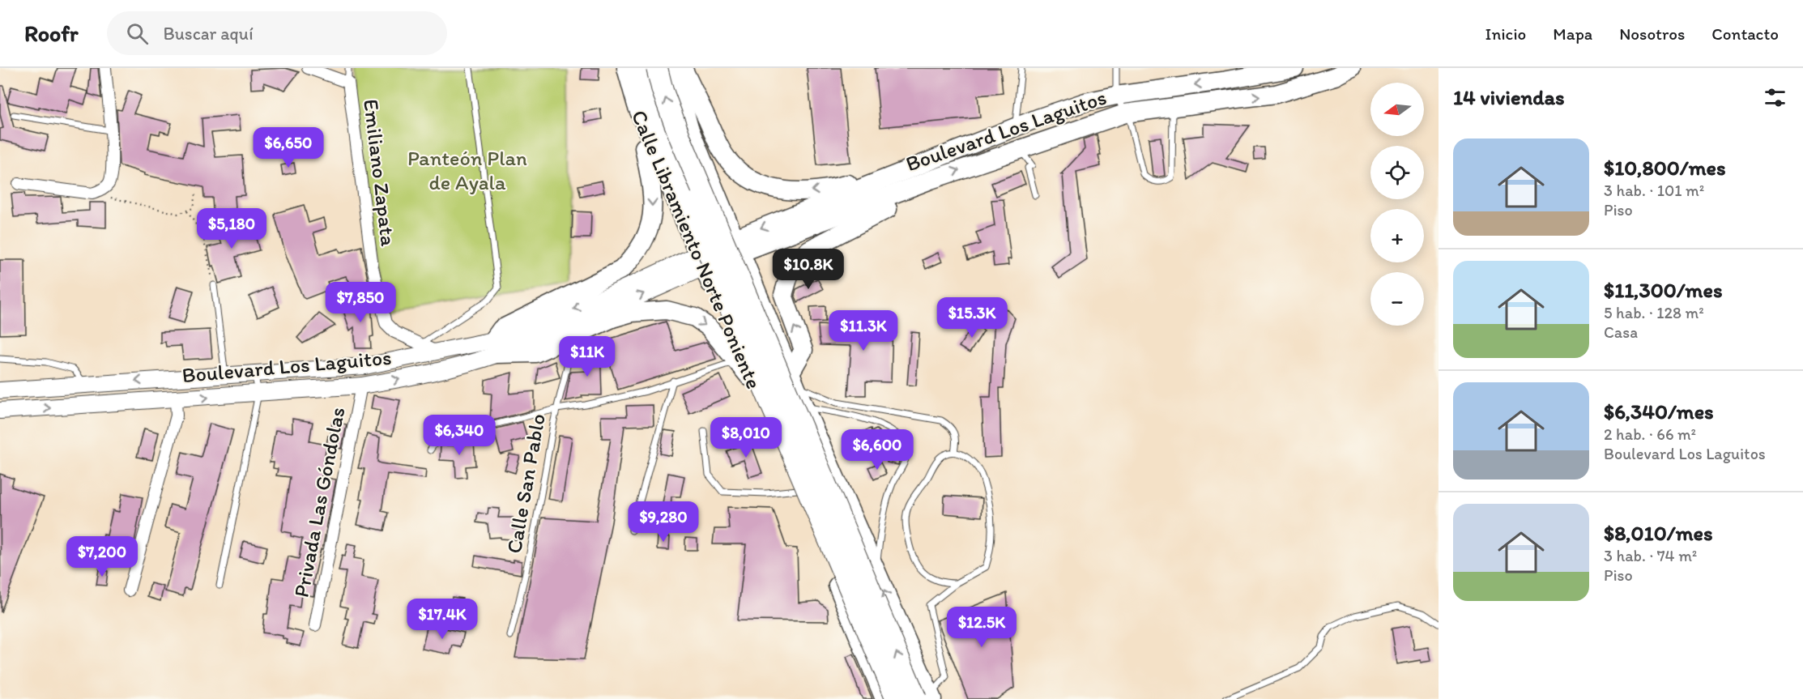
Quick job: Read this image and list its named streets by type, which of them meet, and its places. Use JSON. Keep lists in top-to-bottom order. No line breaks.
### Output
{"streets":{"highway":["Calle Libramiento Norte Poniente"],"main road":["Boulevard Los Laguitos"],"street":["Emiliano Zapata","Privada Las Góndolas"],"lane":["Calle San Pablo"]},"crossings":[["Boulevard Los Laguitos","Calle Libramiento Norte Poniente"],["Boulevard Los Laguitos","Privada Las Góndolas"]],"parks":["Panteón Plan de Ayala"],"north":"left","page":{"header":"Roofr","search":"Buscar aquí","nav":["Inicio","Mapa","Nosotros","Contacto"],"heading":"14 viviendas","map_buttons":["+","−"],"list":[{"name":"$10,800/mes","note":"3 hab. · 101 m² · Piso"},{"name":"$11,300/mes","note":"5 hab. · 128 m² · Casa"},{"name":"$6,340/mes","note":"2 hab. · 66 m² · Boulevard Los Laguitos"},{"name":"$8,010/mes","note":"3 hab. · 74 m² · Piso"}],"price":["$6,650","$5,180","$10.8K","$7,850","$15.3K","$11.3K","$11K","$6,340","$8,010","$6,600","$9,280","$7,200","$17.4K","$12.5K"]}}
